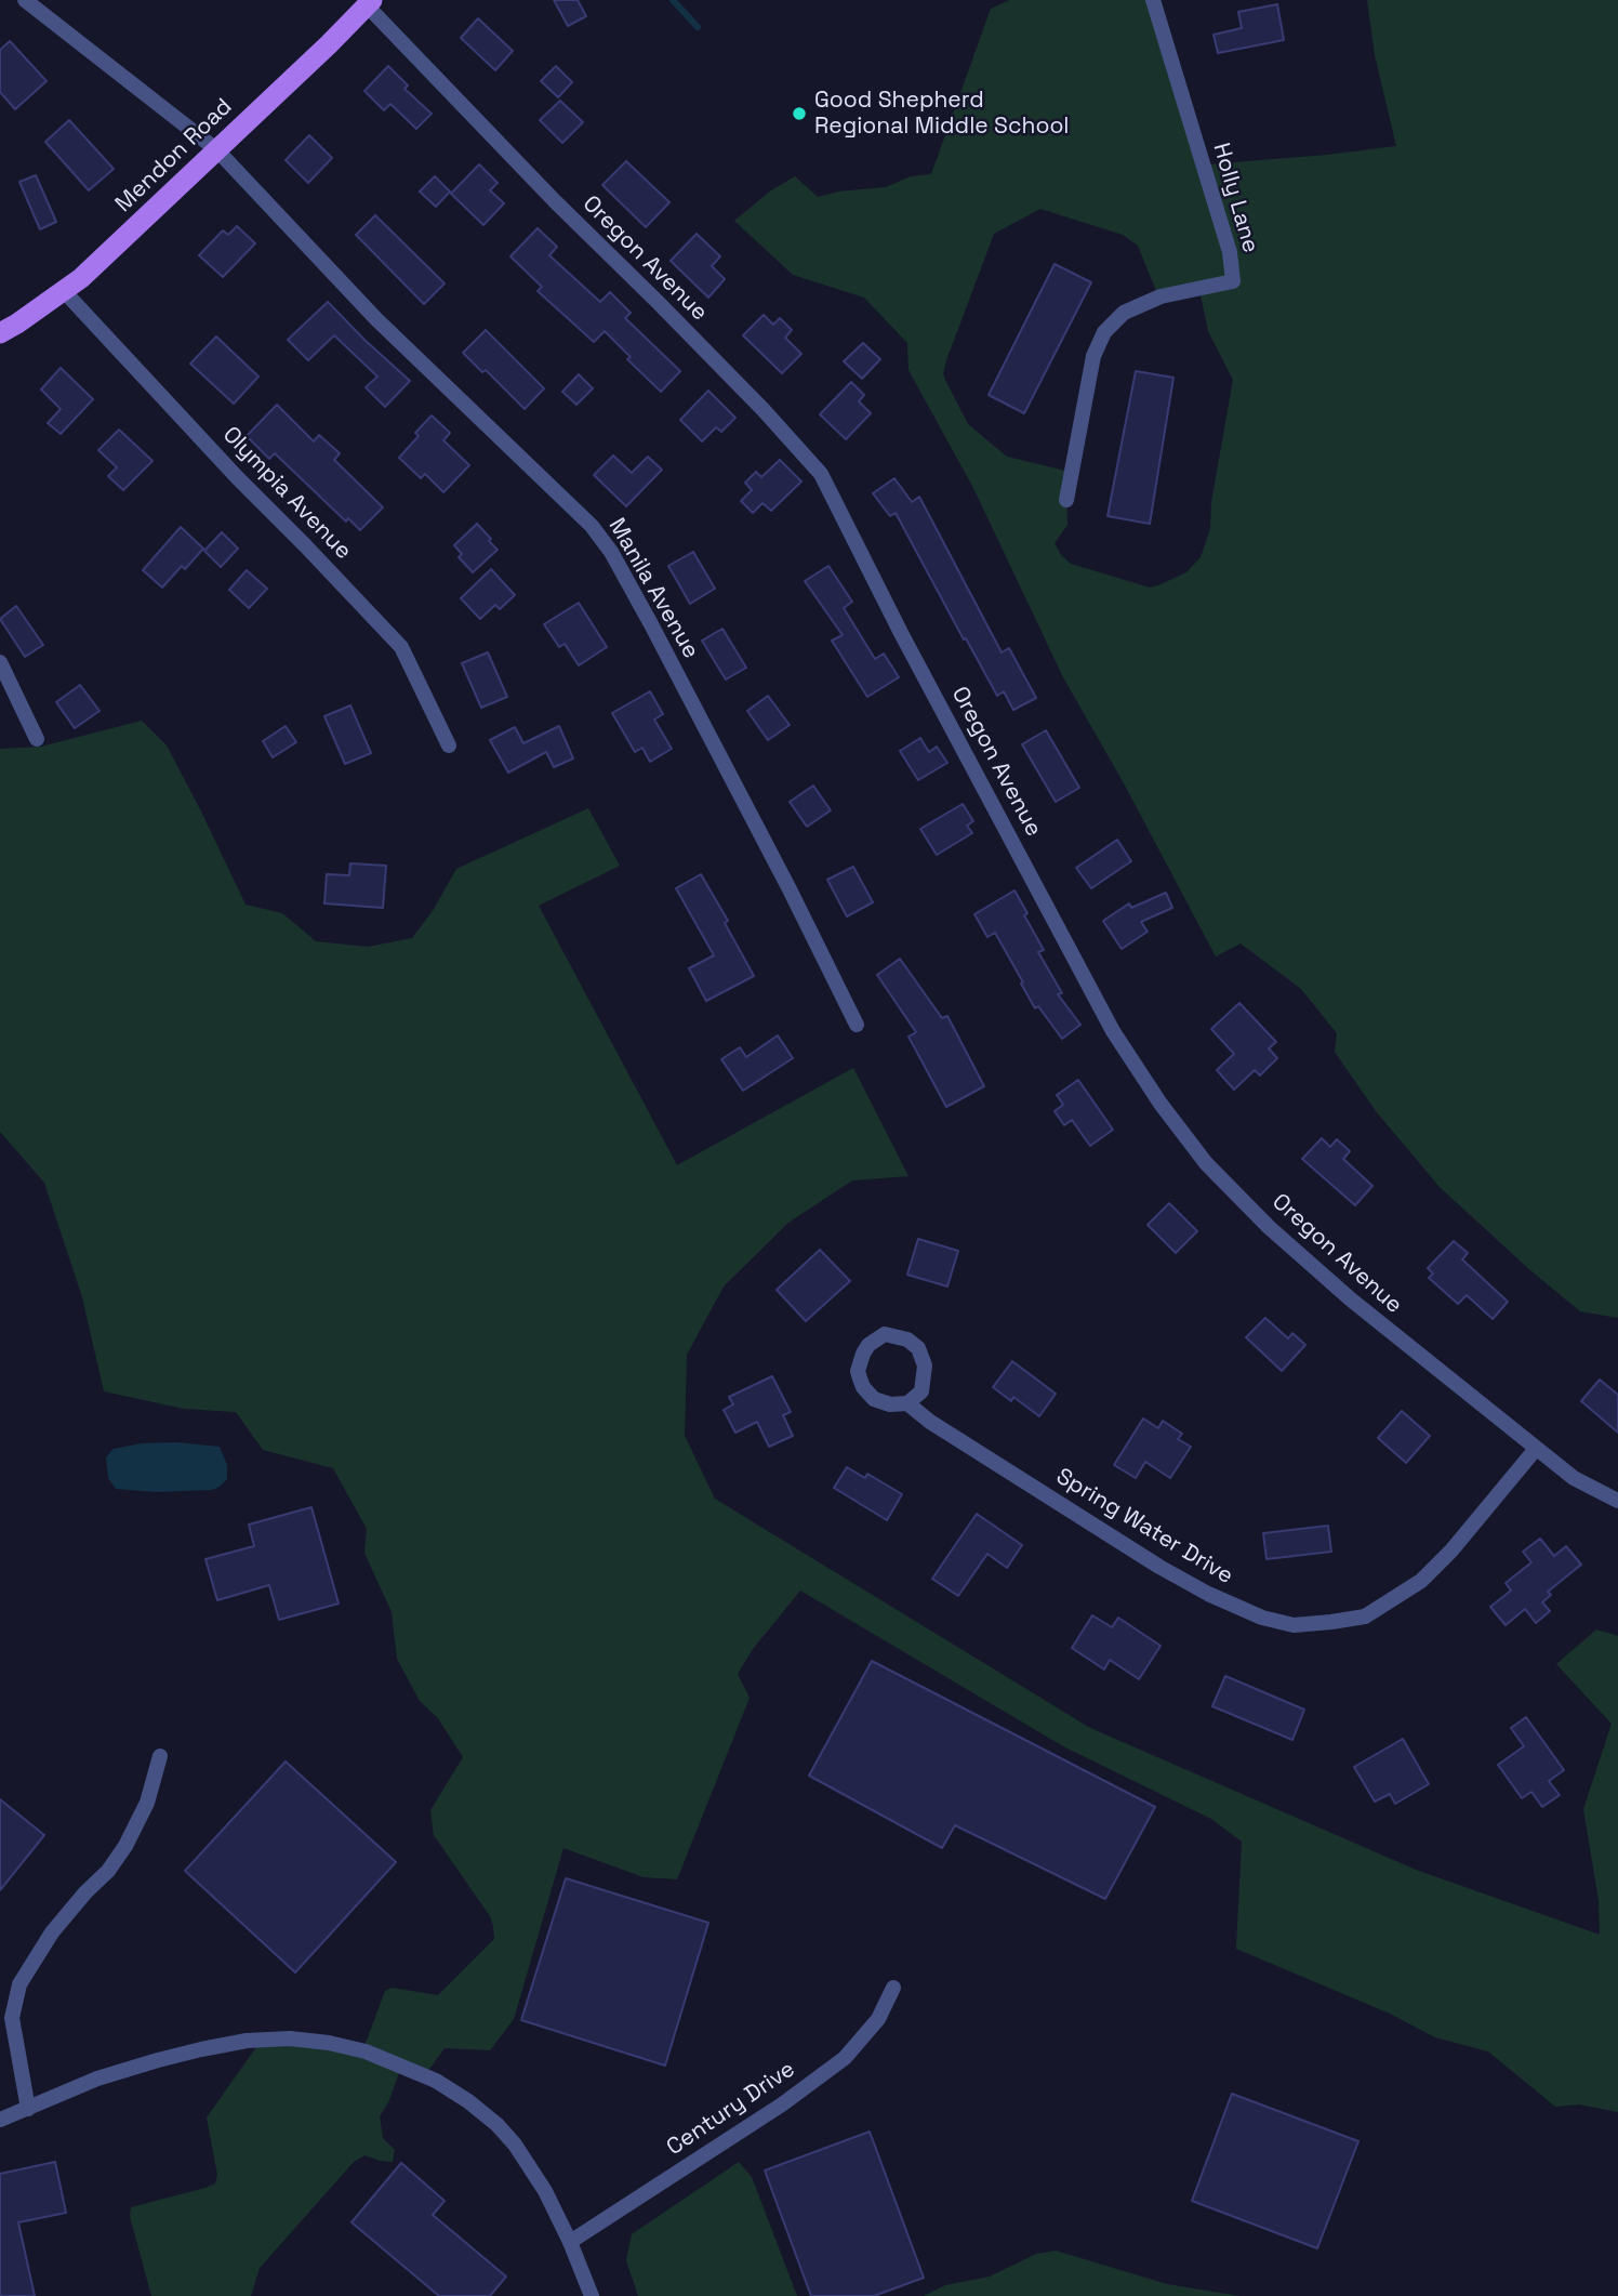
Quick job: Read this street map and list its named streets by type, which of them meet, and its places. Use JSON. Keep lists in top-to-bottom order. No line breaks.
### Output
{"streets":{"main road":["Mendon Road"],"street":["Holly Lane","Oregon Avenue","Olympia Avenue","Manila Avenue","Spring Water Drive","Century Drive"]},"crossings":[["Mendon Road","Oregon Avenue"],["Mendon Road","Olympia Avenue"],["Mendon Road","Manila Avenue"],["Oregon Avenue","Spring Water Drive"]],"places":["Good Shepherd Regional Middle School"]}
